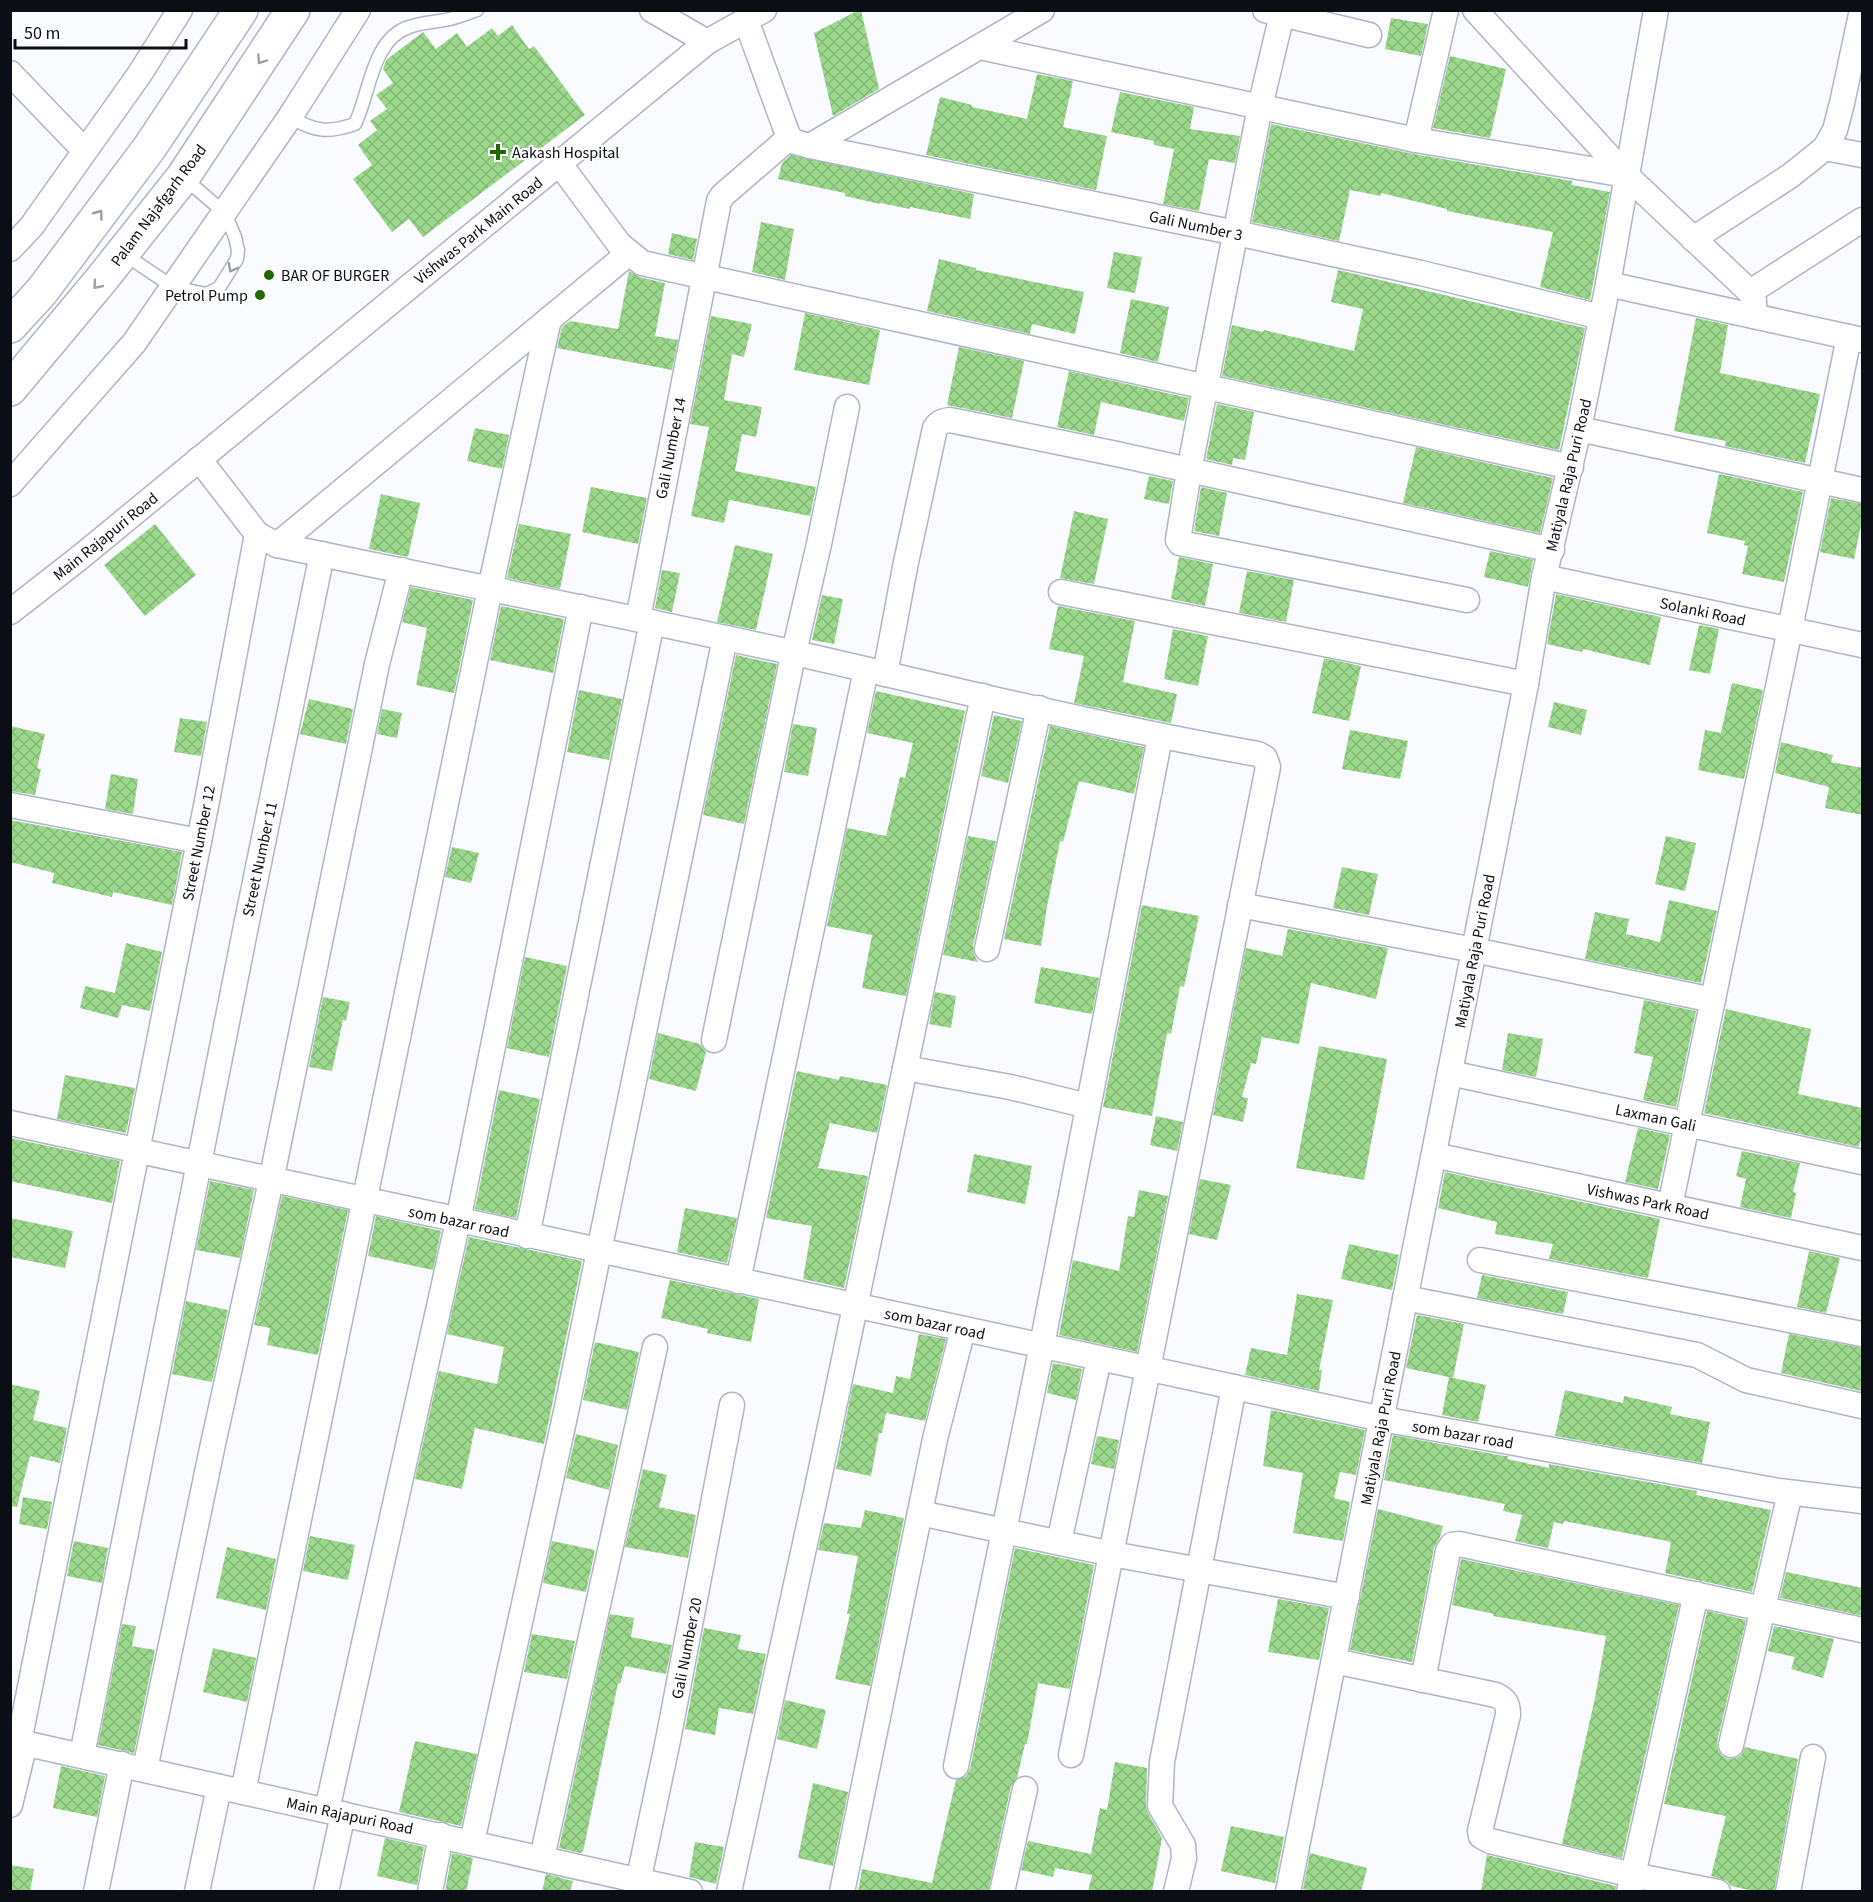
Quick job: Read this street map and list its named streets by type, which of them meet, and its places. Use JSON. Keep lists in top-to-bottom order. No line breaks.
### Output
{"streets":{"main road":["Palam Najafgarh Road"],"street":["Gali Number 3","Vishwas Park Main Road","Gali Number 14","Matiyala Raja Puri Road","Main Rajapuri Road","Solanki Road","Street Number 12","Street Number 11","Laxman Gali","Vishwas Park Road","som bazar road","Gali Number 20"]},"crossings":[["Gali Number 3","Gali Number 14"],["Gali Number 3","Matiyala Raja Puri Road"],["Vishwas Park Main Road","Main Rajapuri Road"],["Gali Number 14","som bazar road"],["Matiyala Raja Puri Road","Solanki Road"],["Matiyala Raja Puri Road","Laxman Gali"],["Matiyala Raja Puri Road","Vishwas Park Road"],["Matiyala Raja Puri Road","som bazar road"],["Main Rajapuri Road","Street Number 12"],["Main Rajapuri Road","Street Number 11"],["Main Rajapuri Road","Gali Number 20"],["Street Number 12","som bazar road"],["Street Number 11","som bazar road"]],"places":{"health":["Aakash Hospital"],"other":["BAR OF BURGER","Petrol Pump"]},"scale_bar":"50 m"}
